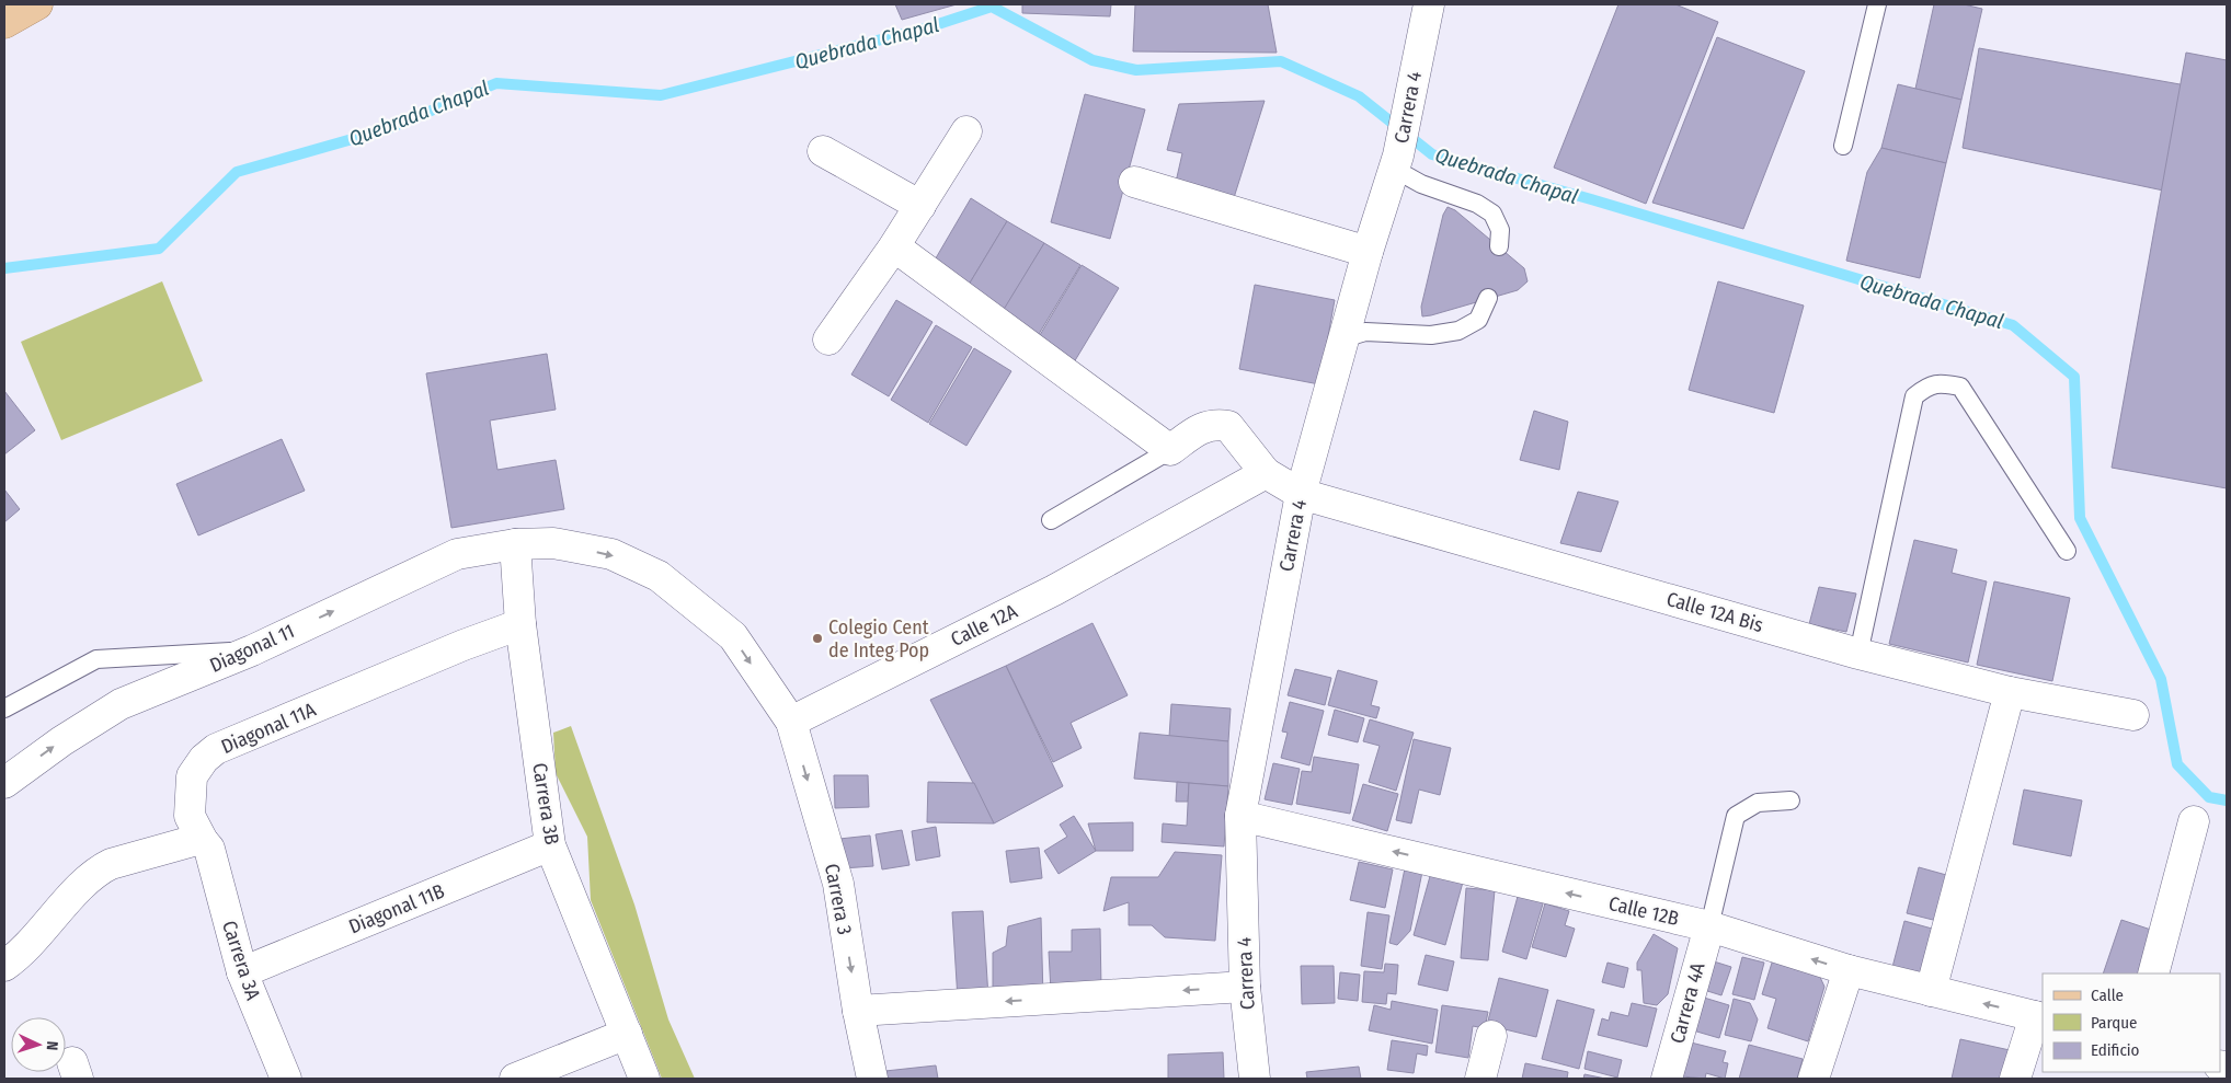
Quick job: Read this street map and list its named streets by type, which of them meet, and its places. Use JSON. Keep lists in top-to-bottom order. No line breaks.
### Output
{"streets":{"street":["Carrera 4","Calle 12A Bis","Calle 12A","Diagonal 11","Diagonal 11A","Carrera 3B","Carrera 3","Diagonal 11B","Calle 12B","Carrera 3A","Carrera 4A"]},"crossings":[["Carrera 4","Calle 12A Bis"],["Carrera 4","Calle 12B"],["Calle 12A","Diagonal 11"],["Calle 12A","Carrera 3"],["Diagonal 11","Carrera 3B"],["Diagonal 11","Carrera 3"],["Diagonal 11A","Carrera 3B"],["Diagonal 11A","Carrera 3A"],["Carrera 3B","Diagonal 11B"],["Diagonal 11B","Carrera 3A"],["Calle 12B","Carrera 4A"]],"one_way":["Diagonal 11","Carrera 3","Calle 12B"],"water":["Quebrada Chapal"],"places":["Colegio Cent de Integ Pop"],"legend":["Calle","Parque","Edificio"],"north":"right"}
